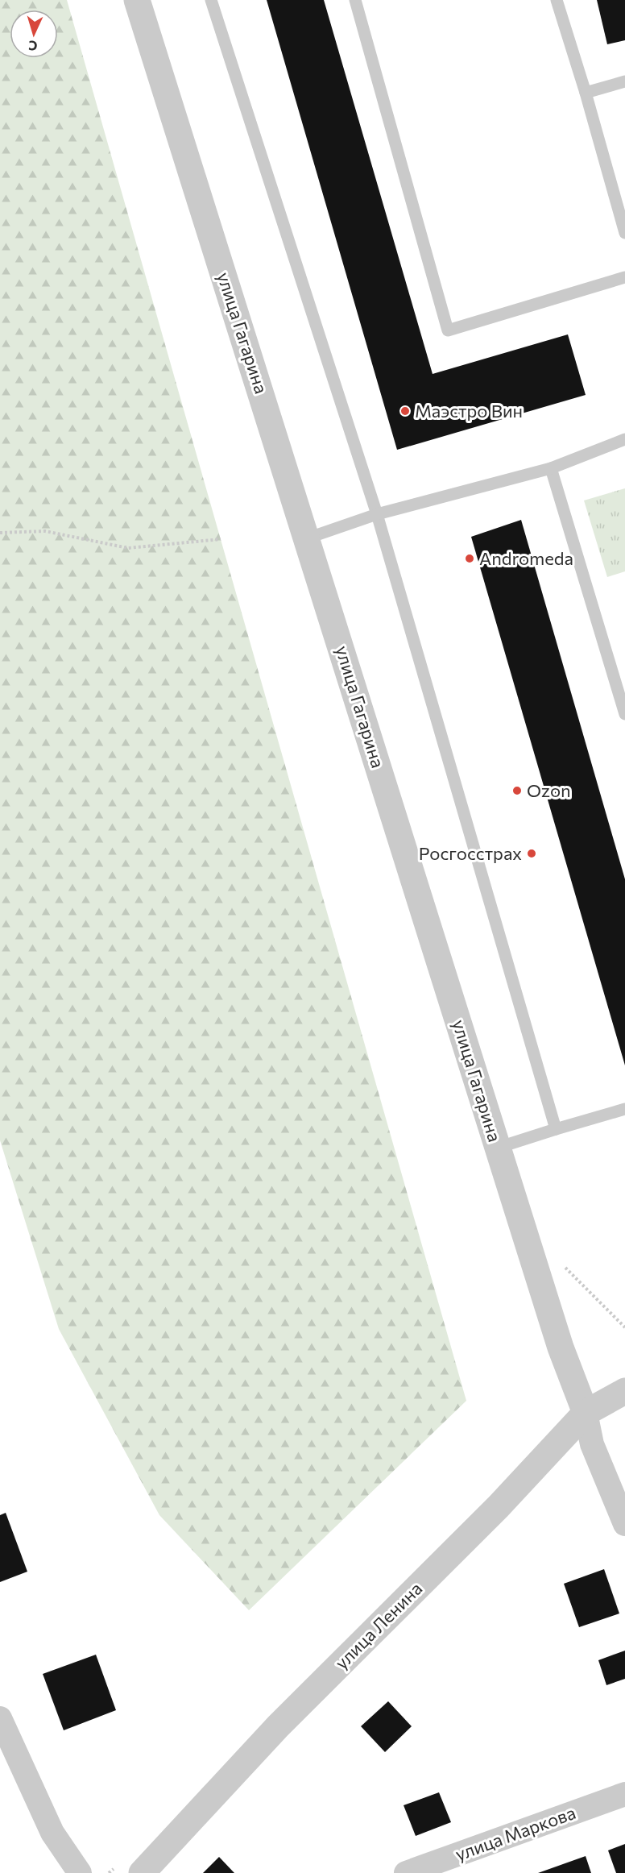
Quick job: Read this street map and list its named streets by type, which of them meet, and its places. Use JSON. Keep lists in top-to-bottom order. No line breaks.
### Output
{"streets":{"street":["улица Гагарина","улица Ленина","улица Маркова"]},"crossings":[["улица Гагарина","улица Ленина"]],"places":["Маэстро Вин","Andromeda","Ozon","Росгосстрах"],"north":"bottom"}
